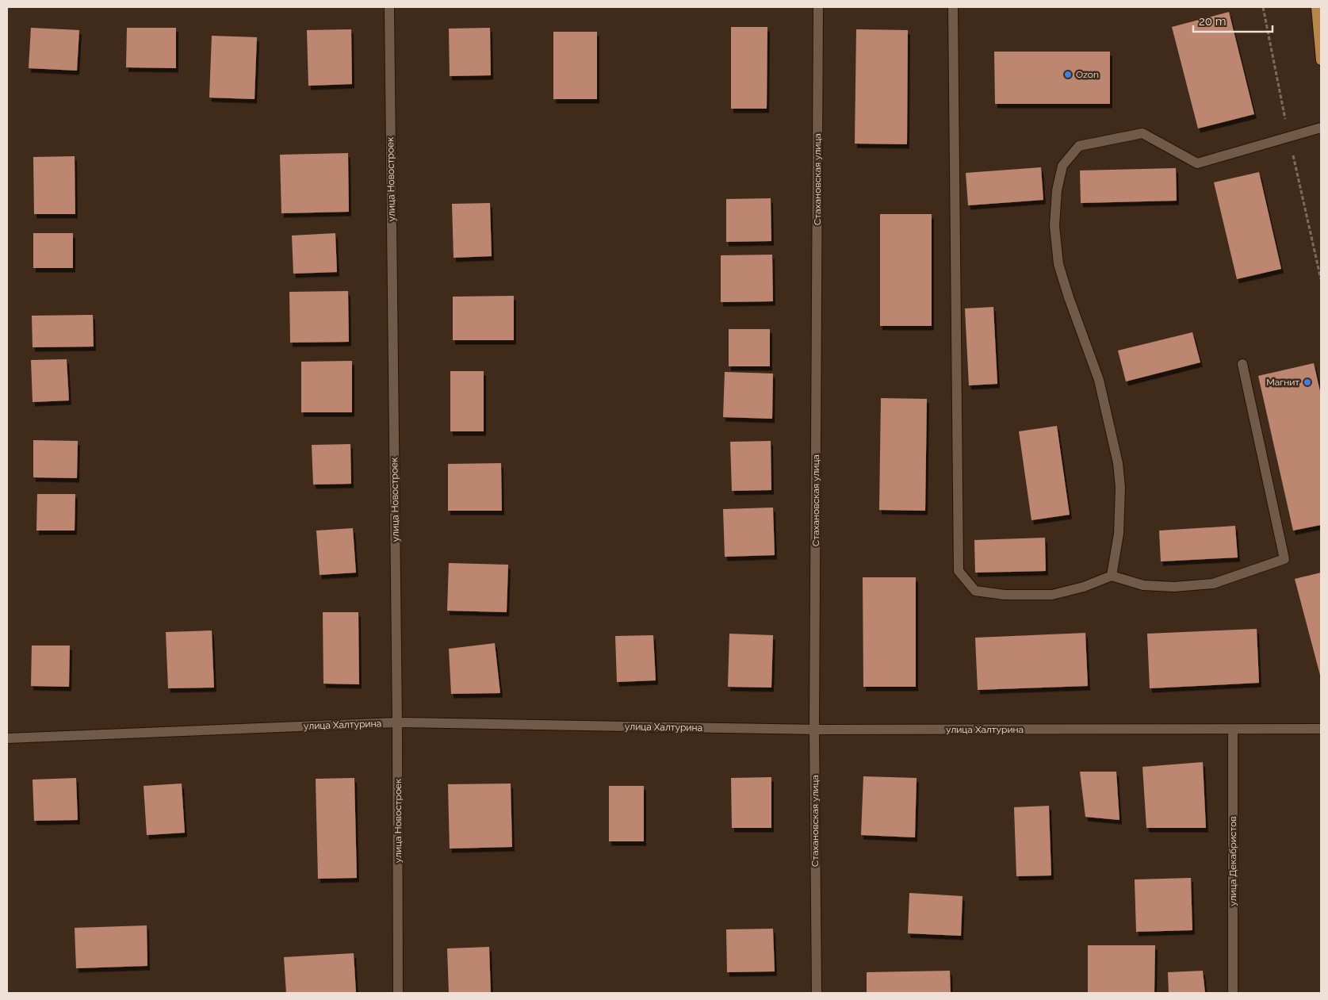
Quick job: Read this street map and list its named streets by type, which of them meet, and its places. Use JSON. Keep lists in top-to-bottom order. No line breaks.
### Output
{"streets":{"street":["улица Новостроек","Стахановская улица","улица Халтурина","улица Декабристов"]},"crossings":[["улица Новостроек","улица Халтурина"],["Стахановская улица","улица Халтурина"],["улица Халтурина","улица Декабристов"]],"places":["Ozon","Магнит"],"scale_bar":"20 m"}
